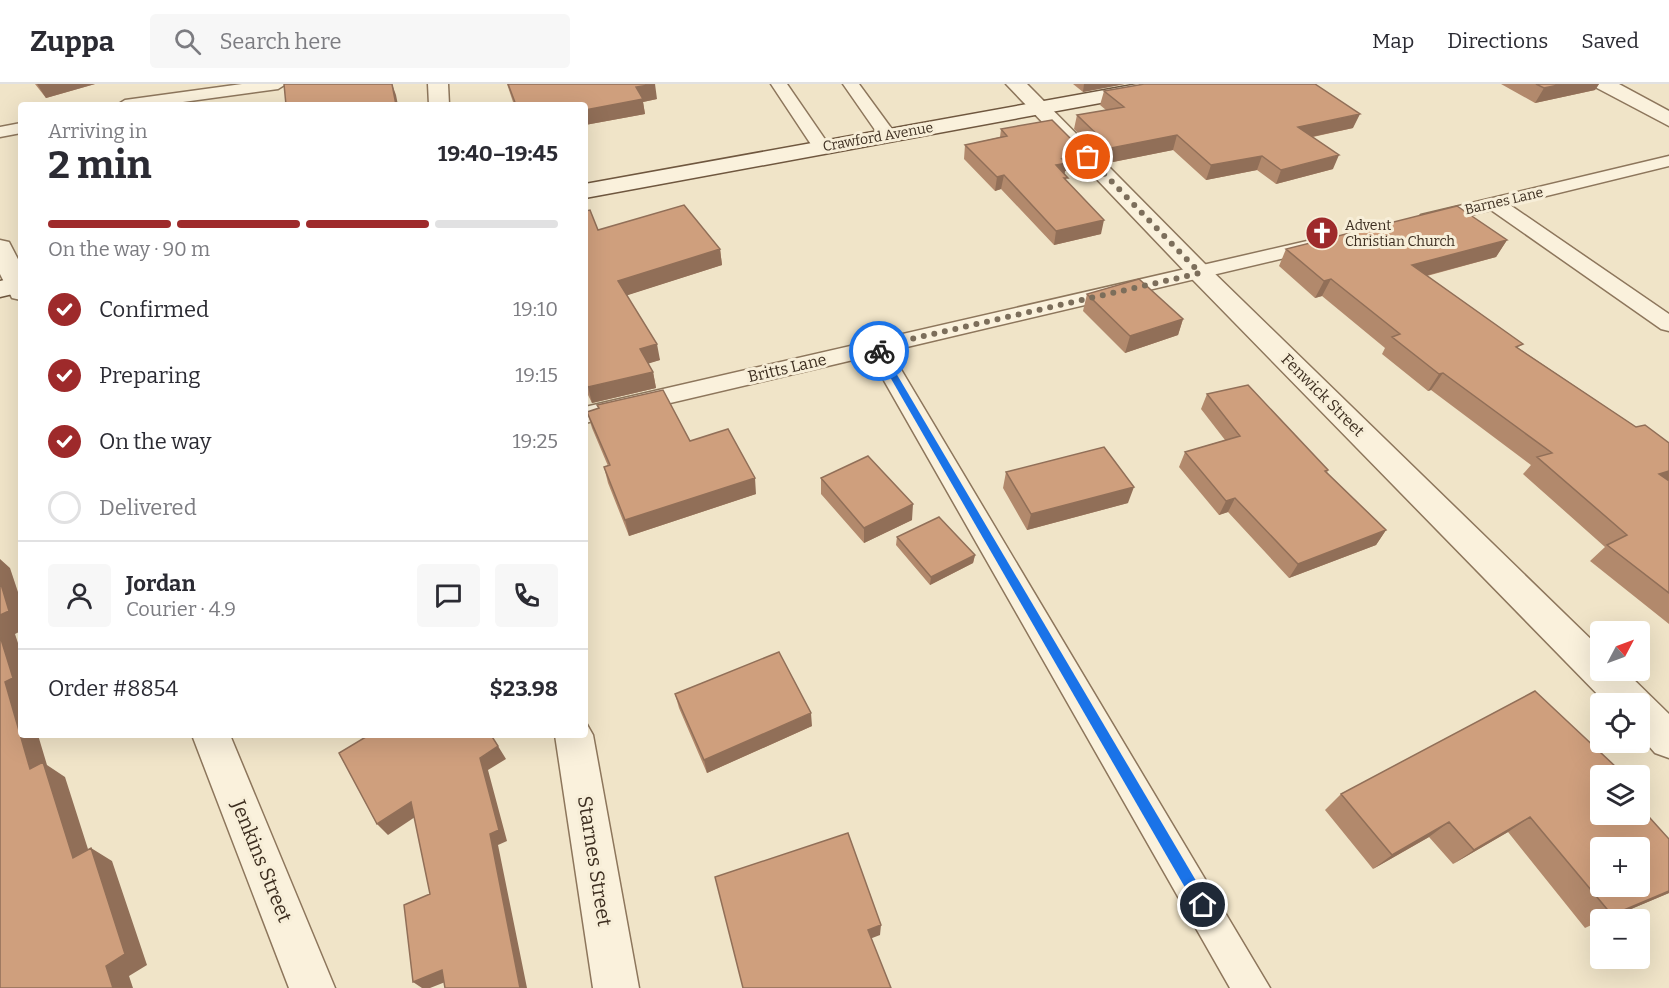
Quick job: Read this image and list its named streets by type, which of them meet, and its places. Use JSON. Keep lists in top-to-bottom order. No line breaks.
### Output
{"streets":{"street":["Crawford Avenue","Fenwick Street","Jenkins Street","Starnes Street"],"lane":["Barnes Lane","Britts Lane"]},"crossings":[["Crawford Avenue","Fenwick Street"],["Britts Lane","Fenwick Street"]],"places":{"church":["Advent Christian Church"]},"north":"top right","page":{"header":"Zuppa","search":"Search here","nav":["Map","Directions","Saved"],"heading":["2 min","Arriving in","19:40–19:45"],"panel":["Jordan","Courier · 4.9","Order #8854","$23.98"],"bar":"On the way · 90 m","list":[["Confirmed","19:10"],["Preparing","19:15"],["On the way","19:25"],"Delivered"],"map_buttons":["+","−"]}}
